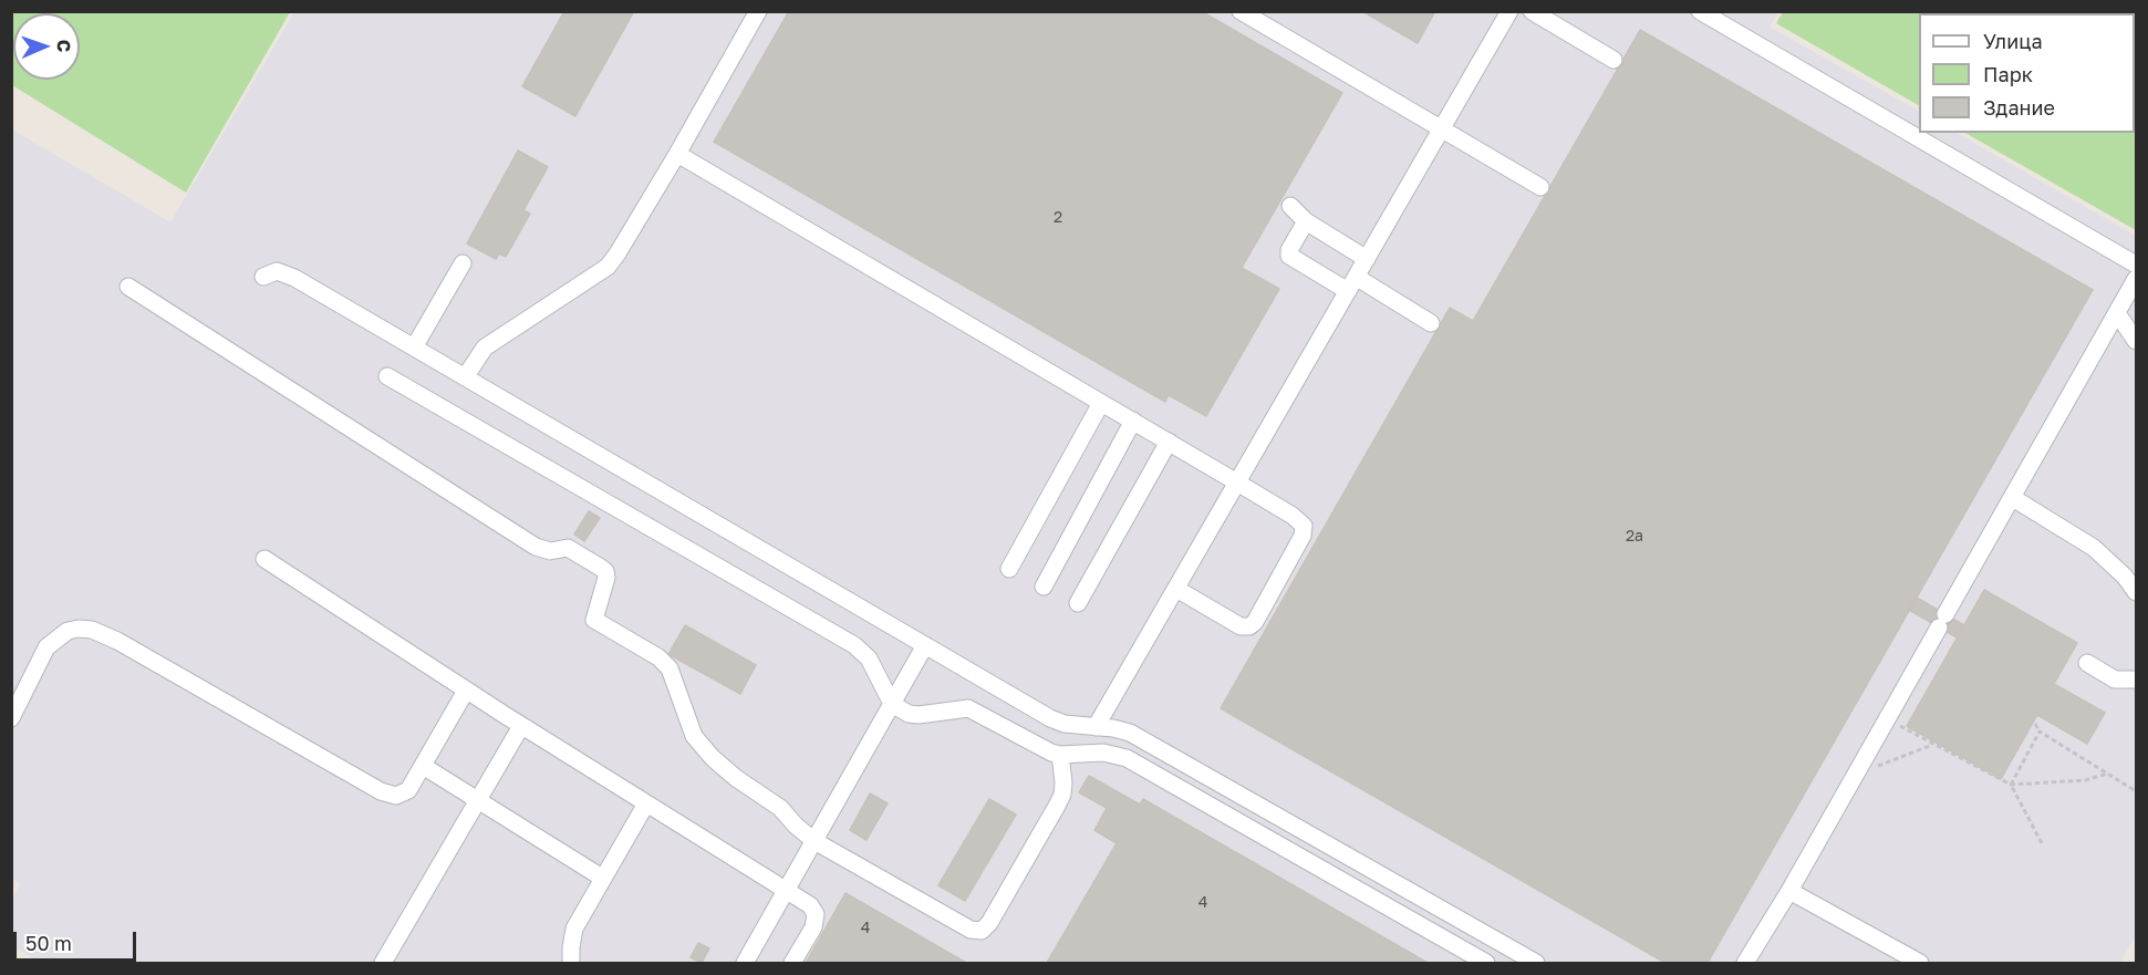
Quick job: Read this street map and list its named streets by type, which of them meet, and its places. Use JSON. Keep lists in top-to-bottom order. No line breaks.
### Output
{"house_numbers":["2","2а","4","4"],"legend":["Улица","Парк","Здание"],"scale_bar":"50 m","north":"right"}
